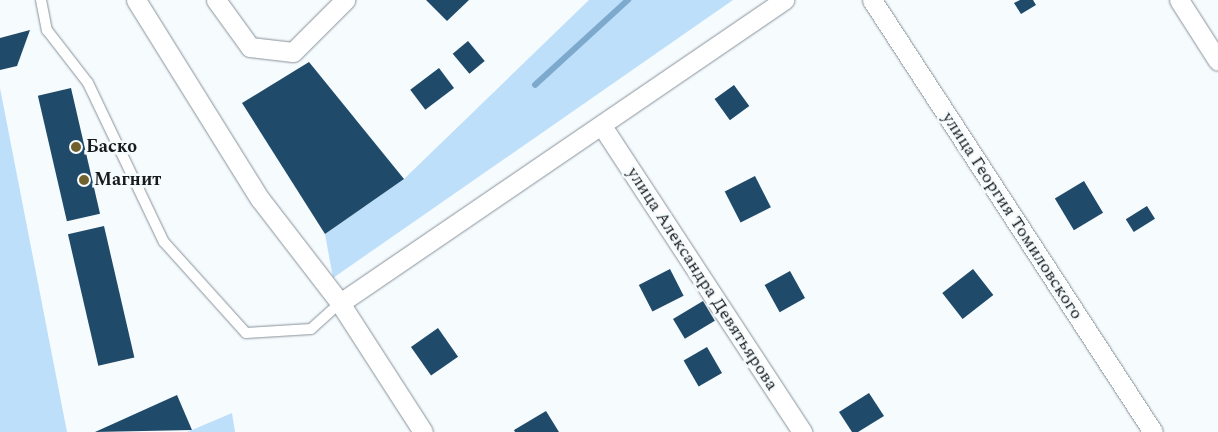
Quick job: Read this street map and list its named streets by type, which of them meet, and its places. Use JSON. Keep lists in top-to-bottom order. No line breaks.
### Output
{"streets":{"street":["улица Георгия Томиловского","улица Александра Девятьярова"]},"places":["Баско","Магнит"]}
